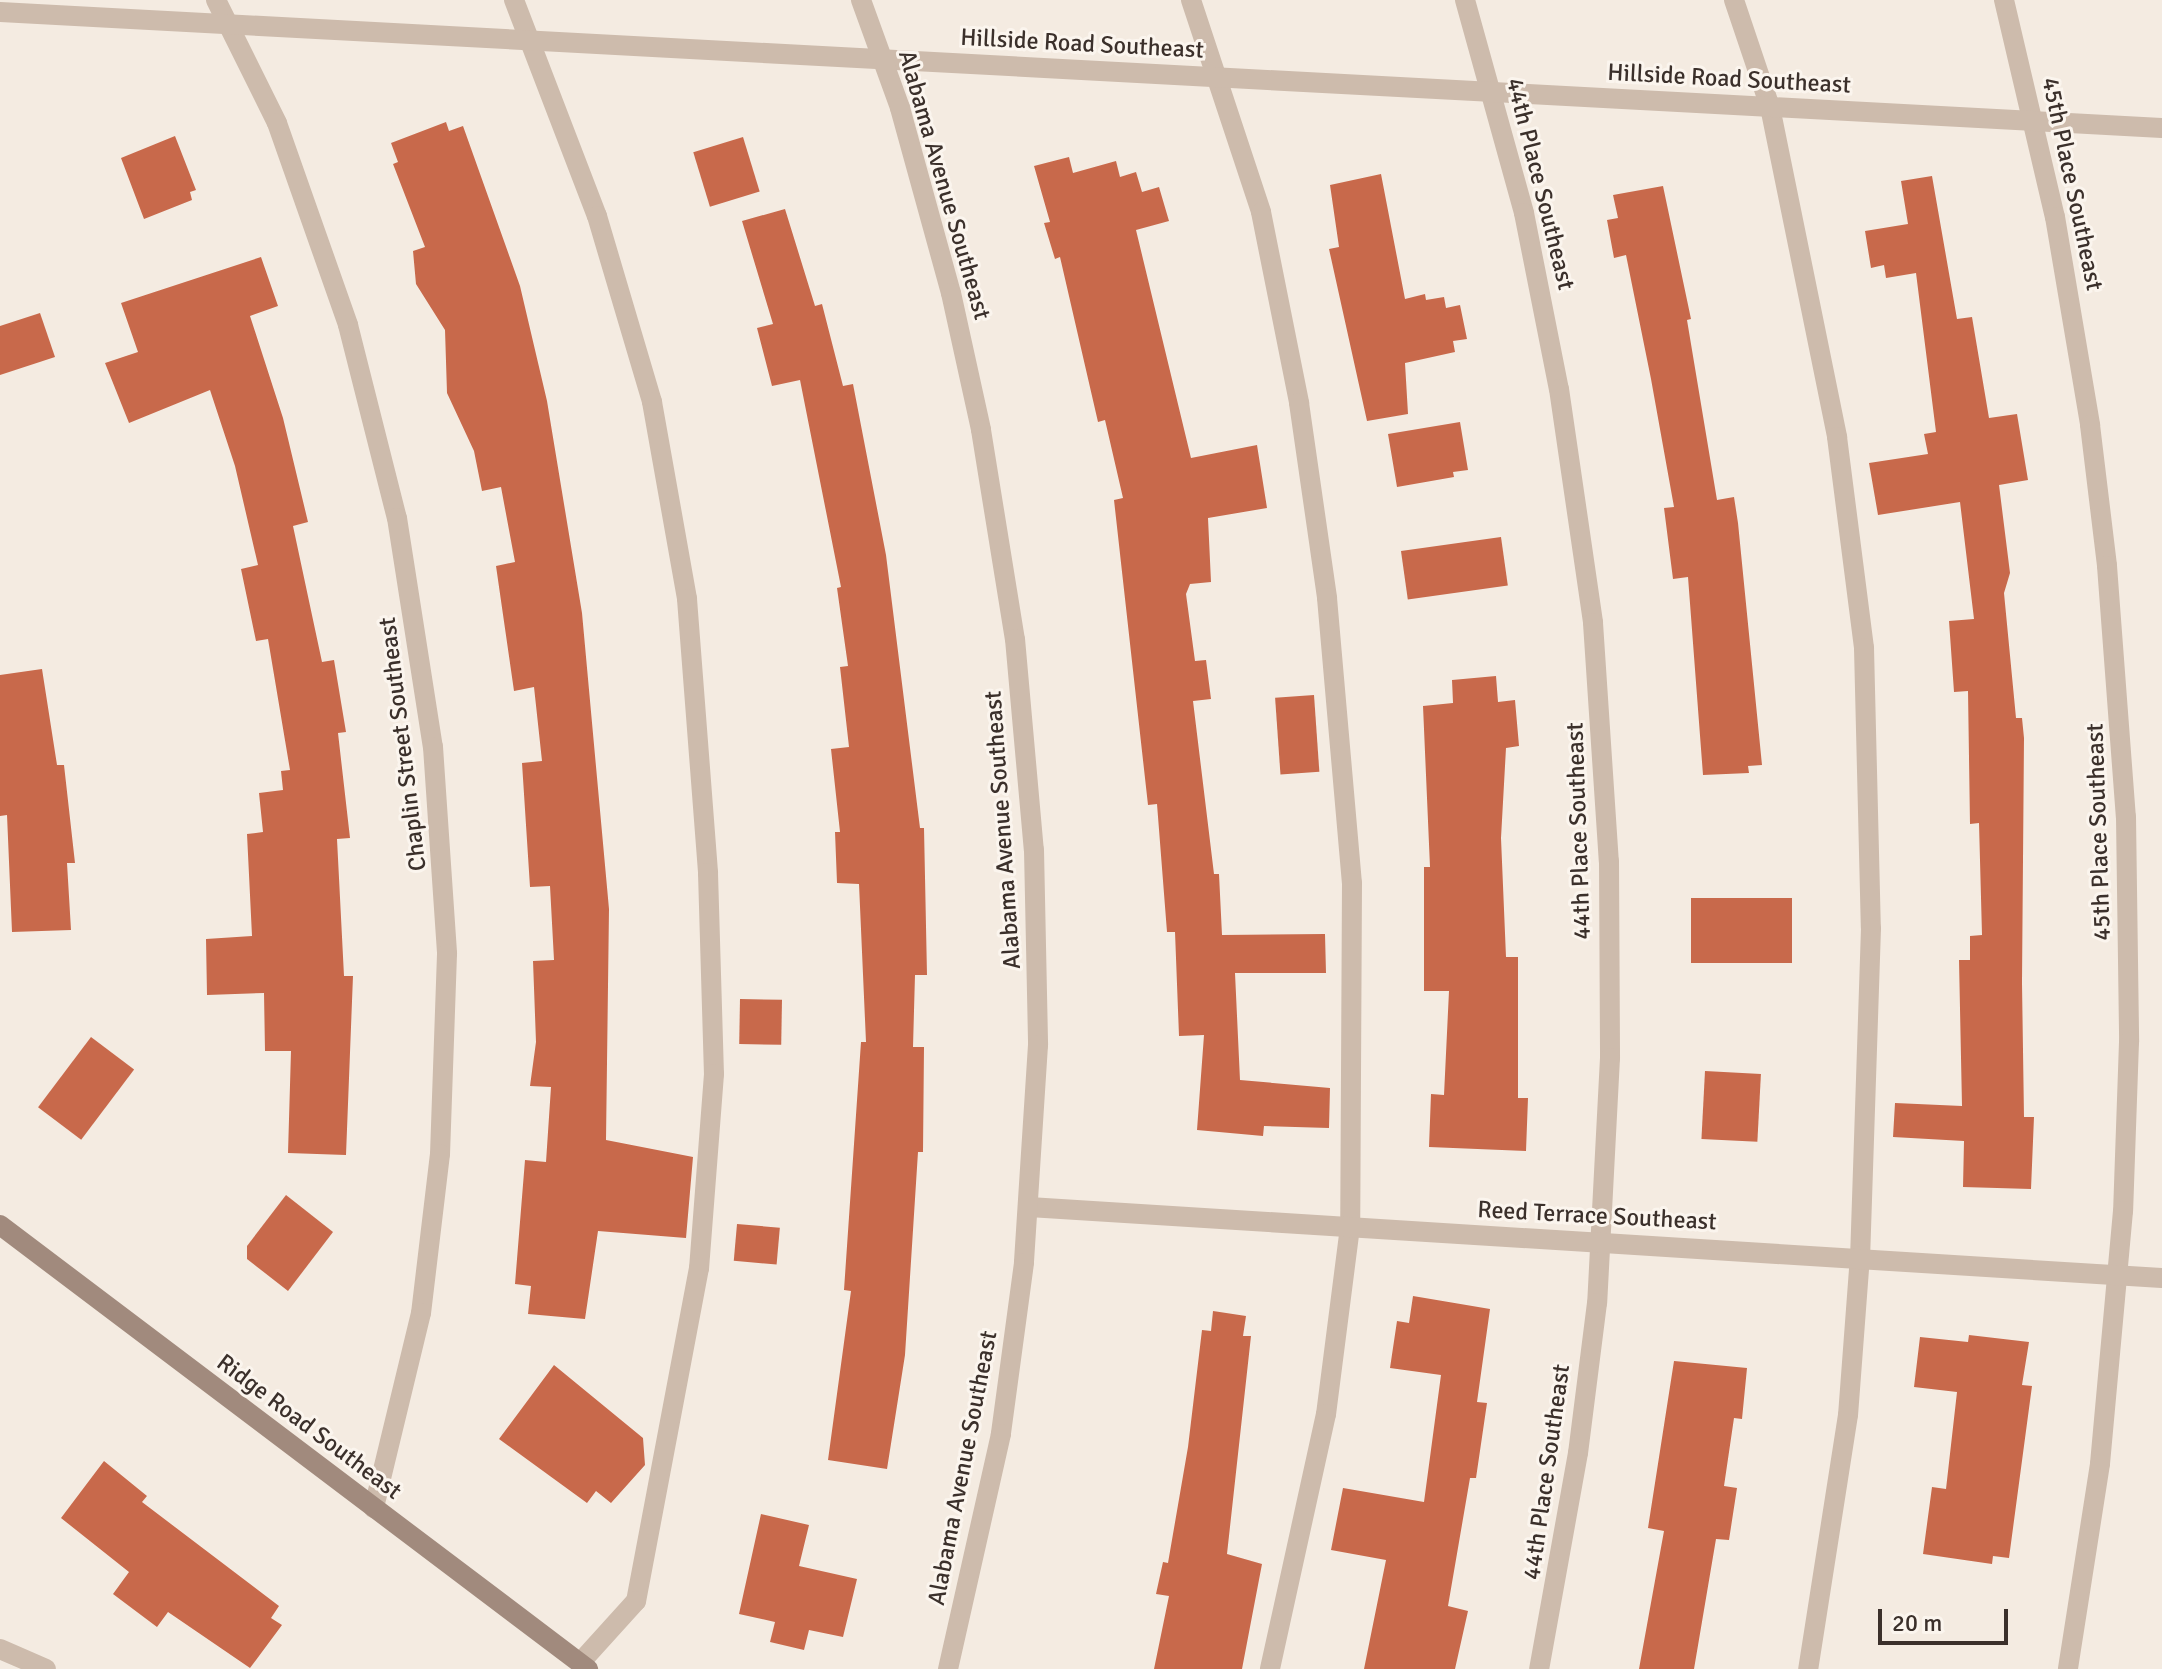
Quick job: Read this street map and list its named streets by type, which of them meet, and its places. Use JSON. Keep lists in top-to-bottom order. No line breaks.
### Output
{"streets":{"main road":["Ridge Road Southeast"],"street":["Hillside Road Southeast","44th Place Southeast","45th Place Southeast","Alabama Avenue Southeast","Chaplin Street Southeast","Reed Terrace Southeast"]},"crossings":[["Hillside Road Southeast","44th Place Southeast"],["Hillside Road Southeast","45th Place Southeast"],["Hillside Road Southeast","Alabama Avenue Southeast"],["Hillside Road Southeast","Chaplin Street Southeast"],["44th Place Southeast","Reed Terrace Southeast"],["45th Place Southeast","Reed Terrace Southeast"],["Alabama Avenue Southeast","Reed Terrace Southeast"],["Chaplin Street Southeast","Ridge Road Southeast"]],"scale_bar":"20 m"}
